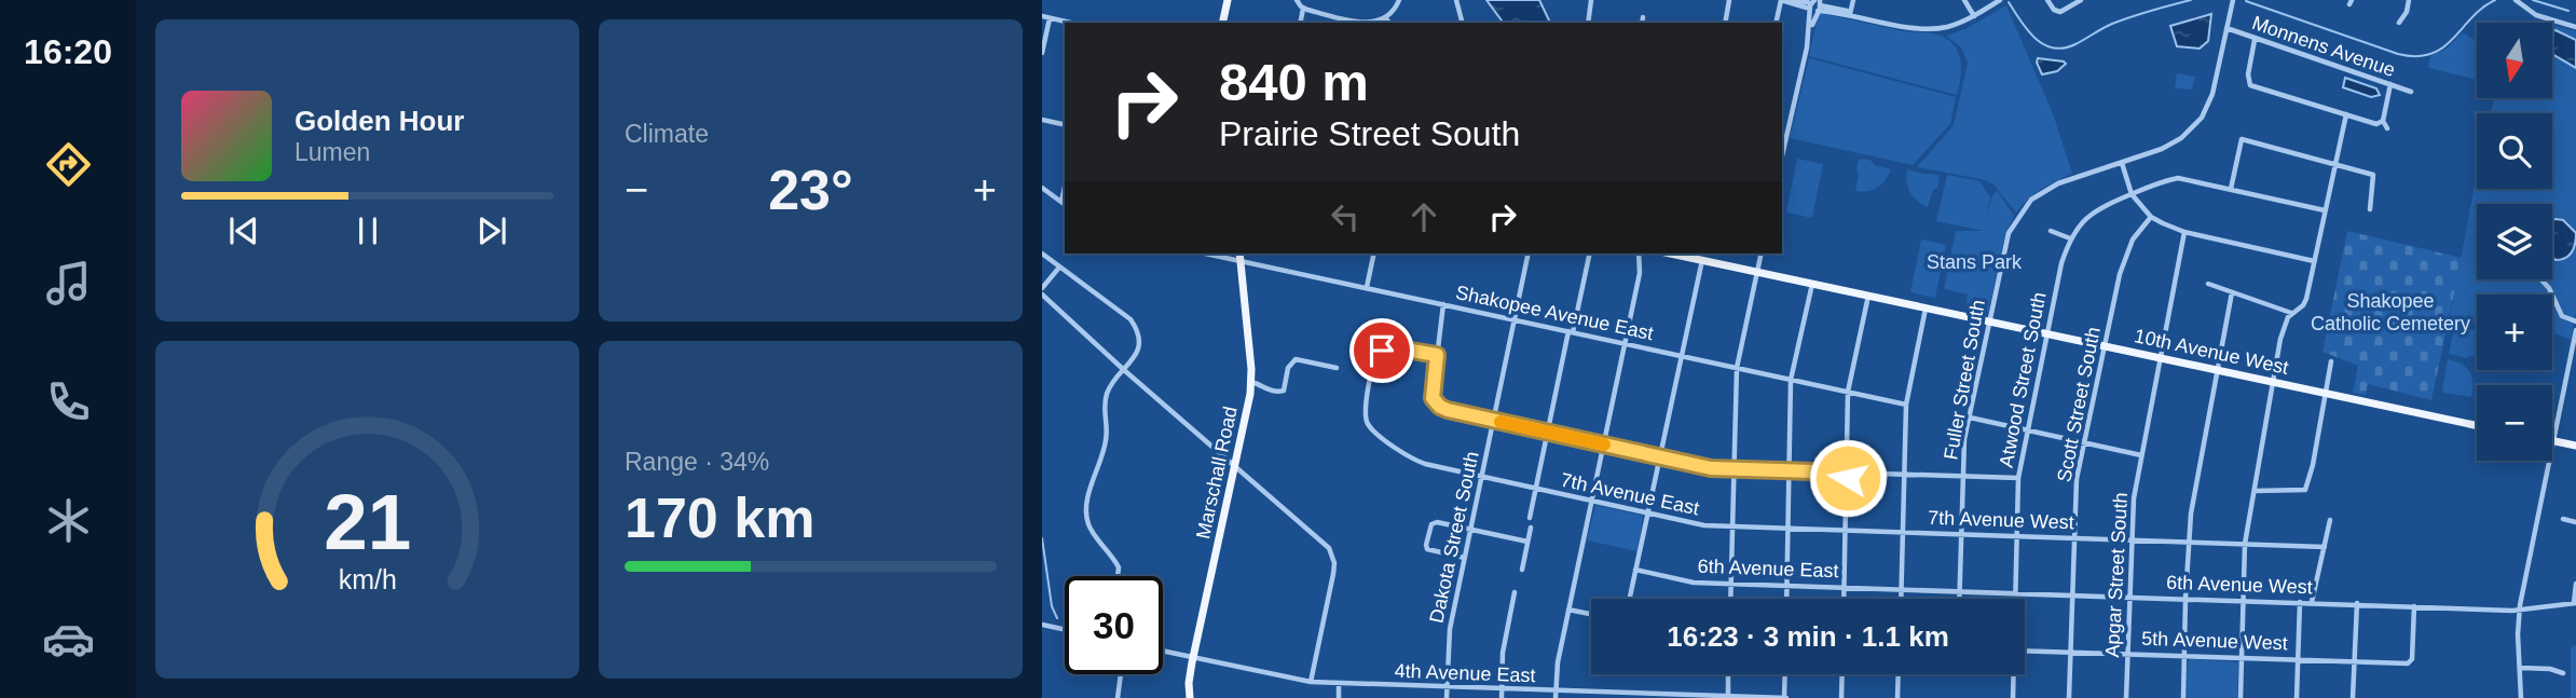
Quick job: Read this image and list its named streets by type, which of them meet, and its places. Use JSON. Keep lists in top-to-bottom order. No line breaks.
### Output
{"streets":{"main road":["10th Avenue West","Marschall Road"],"street":["Monnens Avenue","Shakopee Avenue East","Fuller Street South","Atwood Street South","Scott Street South","7th Avenue East","7th Avenue West","Dakota Street South","6th Avenue East","Apgar Street South","6th Avenue West","5th Avenue West","4th Avenue East"]},"crossings":[["Monnens Avenue","Fuller Street South"],["Shakopee Avenue East","Marschall Road"],["Shakopee Avenue East","Dakota Street South"],["10th Avenue West","Fuller Street South"],["10th Avenue West","Atwood Street South"],["10th Avenue West","Scott Street South"],["10th Avenue West","Apgar Street South"],["Fuller Street South","7th Avenue West"],["Fuller Street South","6th Avenue West"],["Atwood Street South","7th Avenue West"],["Atwood Street South","6th Avenue West"],["Scott Street South","7th Avenue West"],["Scott Street South","6th Avenue West"],["Scott Street South","5th Avenue West"],["Marschall Road","4th Avenue East"],["7th Avenue East","7th Avenue West"],["7th Avenue East","Dakota Street South"],["7th Avenue West","Apgar Street South"],["Dakota Street South","4th Avenue East"],["6th Avenue East","6th Avenue West"],["Apgar Street South","6th Avenue West"],["Apgar Street South","5th Avenue West"],["6th Avenue West","5th Avenue West"]],"parks":["Stans Park","Shakopee Catholic Cemetery"],"north":"bottom","page":{"tabs":"16:20","tile":["Climate",["Range · 34%","170 km"]],"map_buttons":["+","−"],"turn":["840 m","Prairie Street South"],"song":["Golden Hour","Lumen"],"heat":["−","23°","+"],"limit":"30","trip":"16:23 · 3 min · 1.1 km","gauge":["21","km/h"]}}
